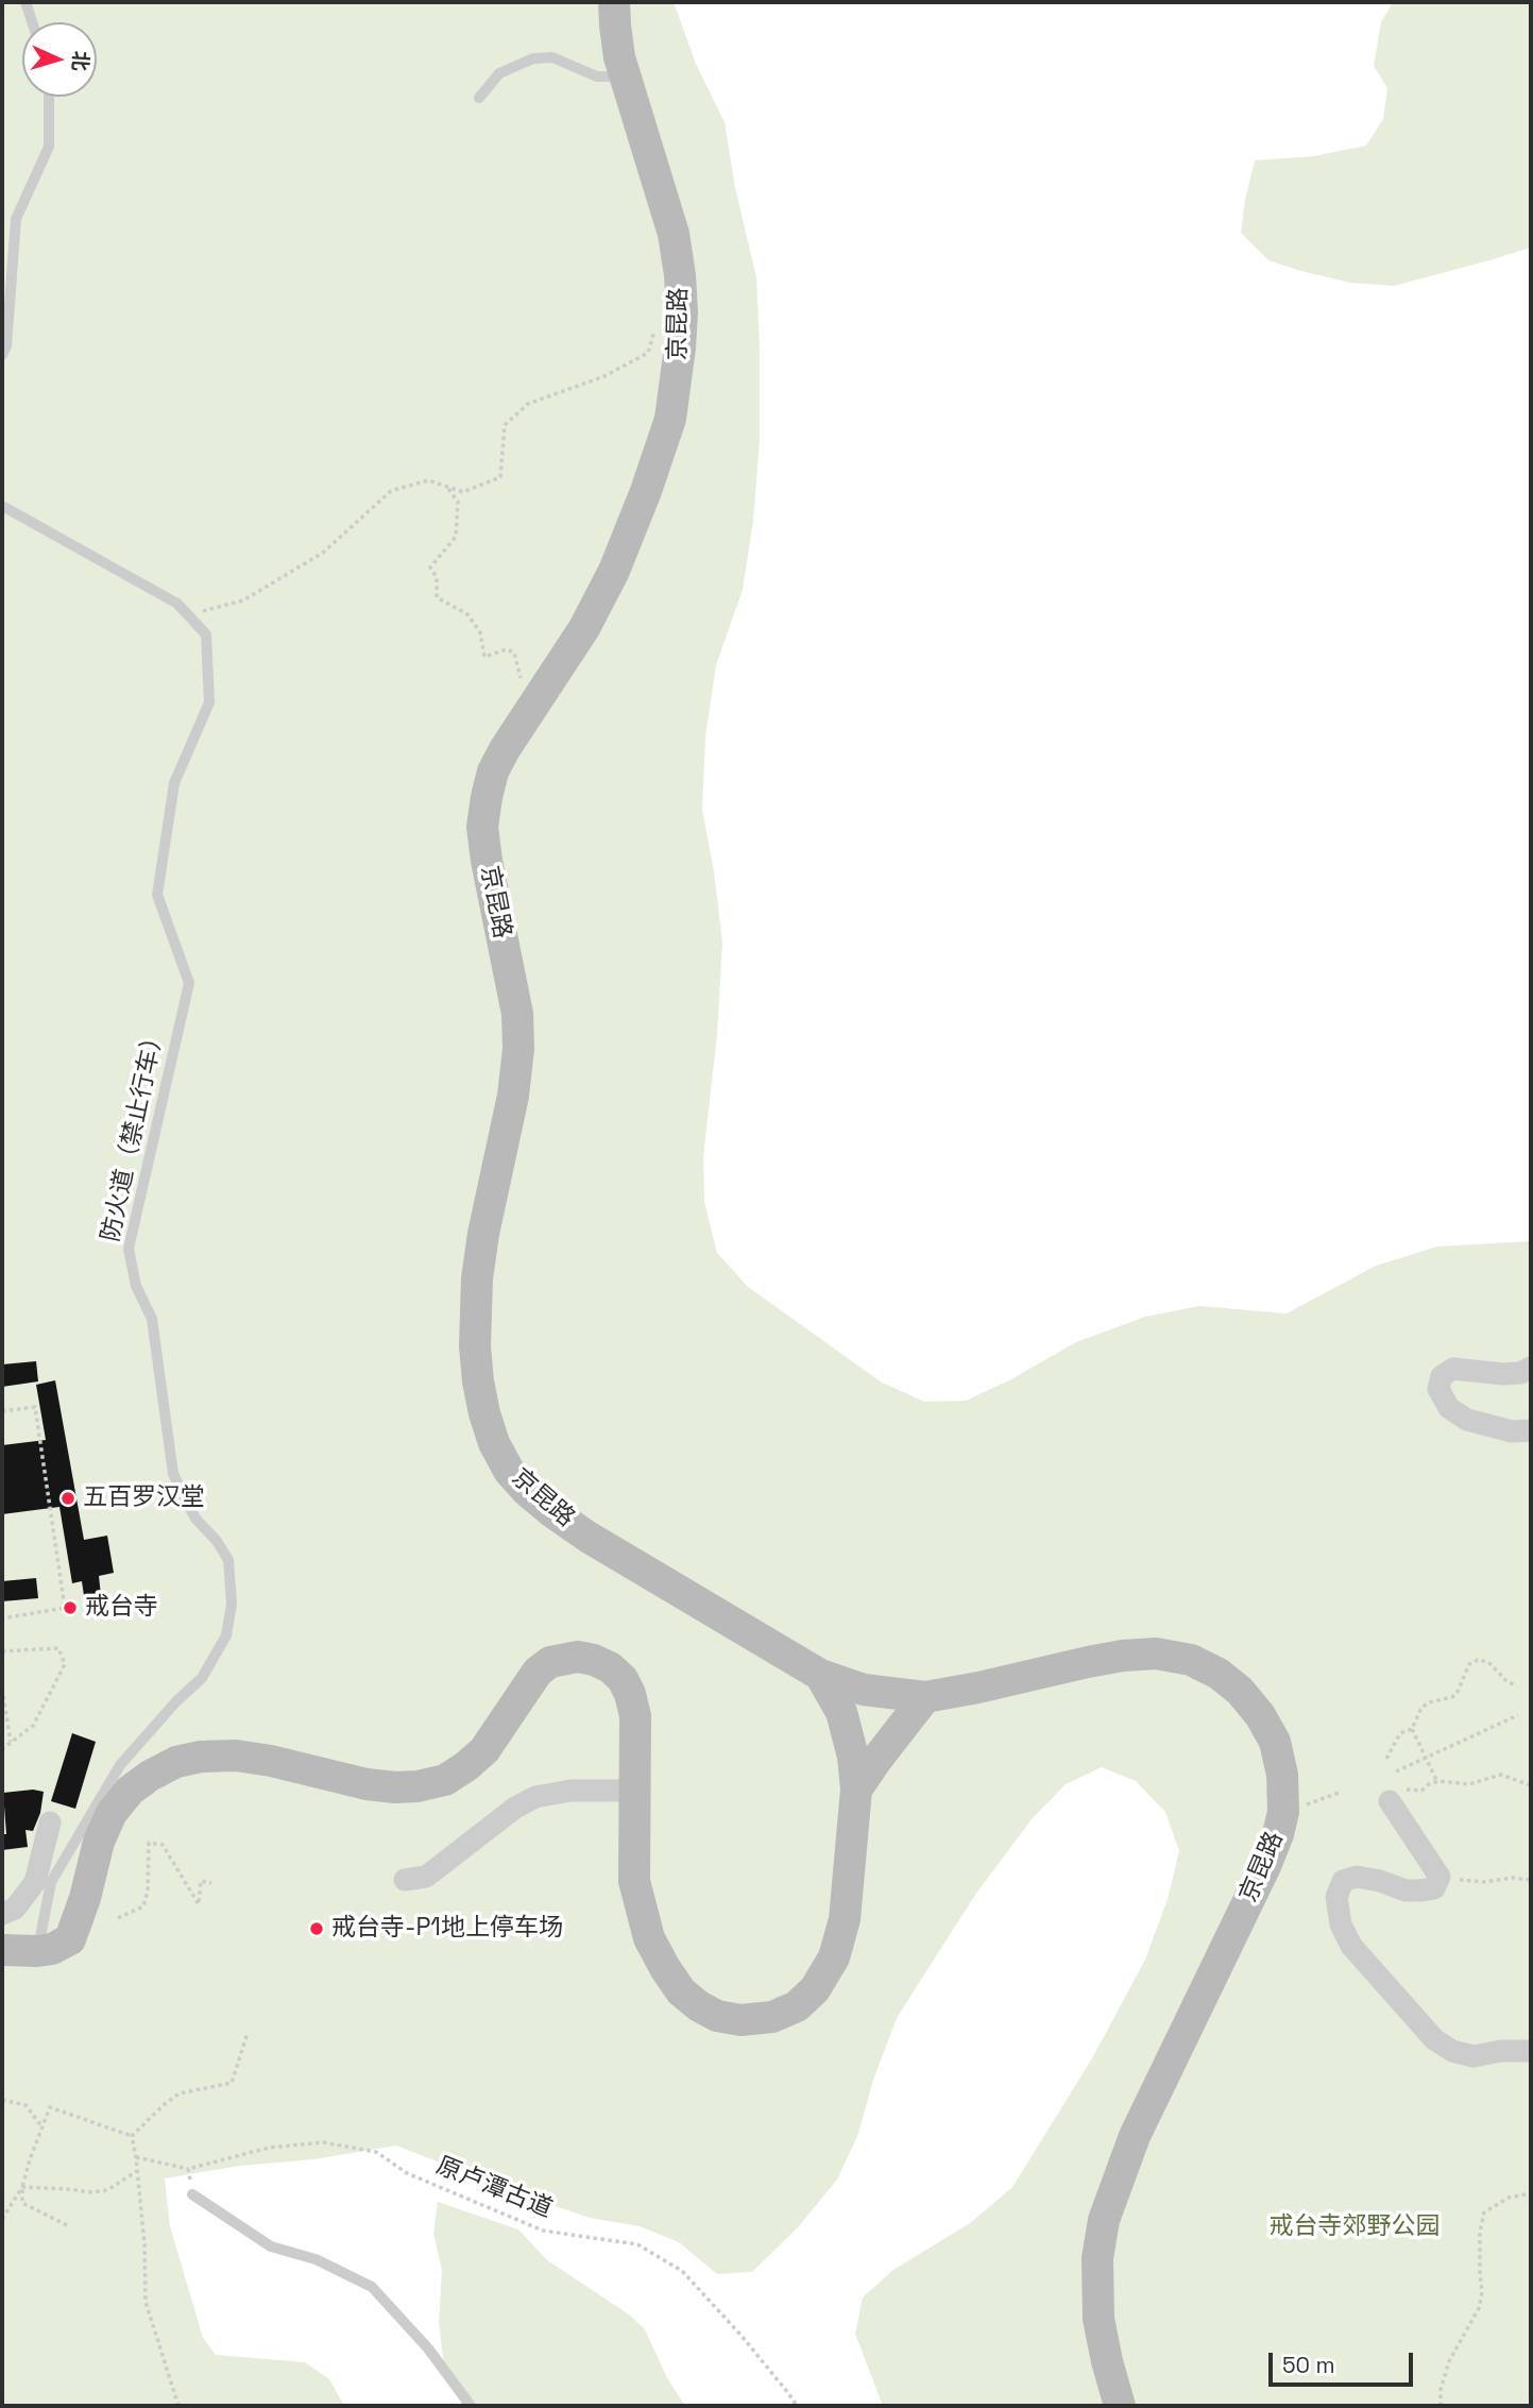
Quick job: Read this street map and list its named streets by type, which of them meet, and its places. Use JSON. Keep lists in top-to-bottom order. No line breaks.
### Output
{"streets":{"main road":["京昆路"],"lane":["防火道（禁止行车）"],"path":["原卢潭古道"]},"parks":["戒台寺郊野公园"],"places":["五百罗汉堂","戒台寺","戒台寺-P1地上停车场"],"scale_bar":"50 m","north":"right"}
